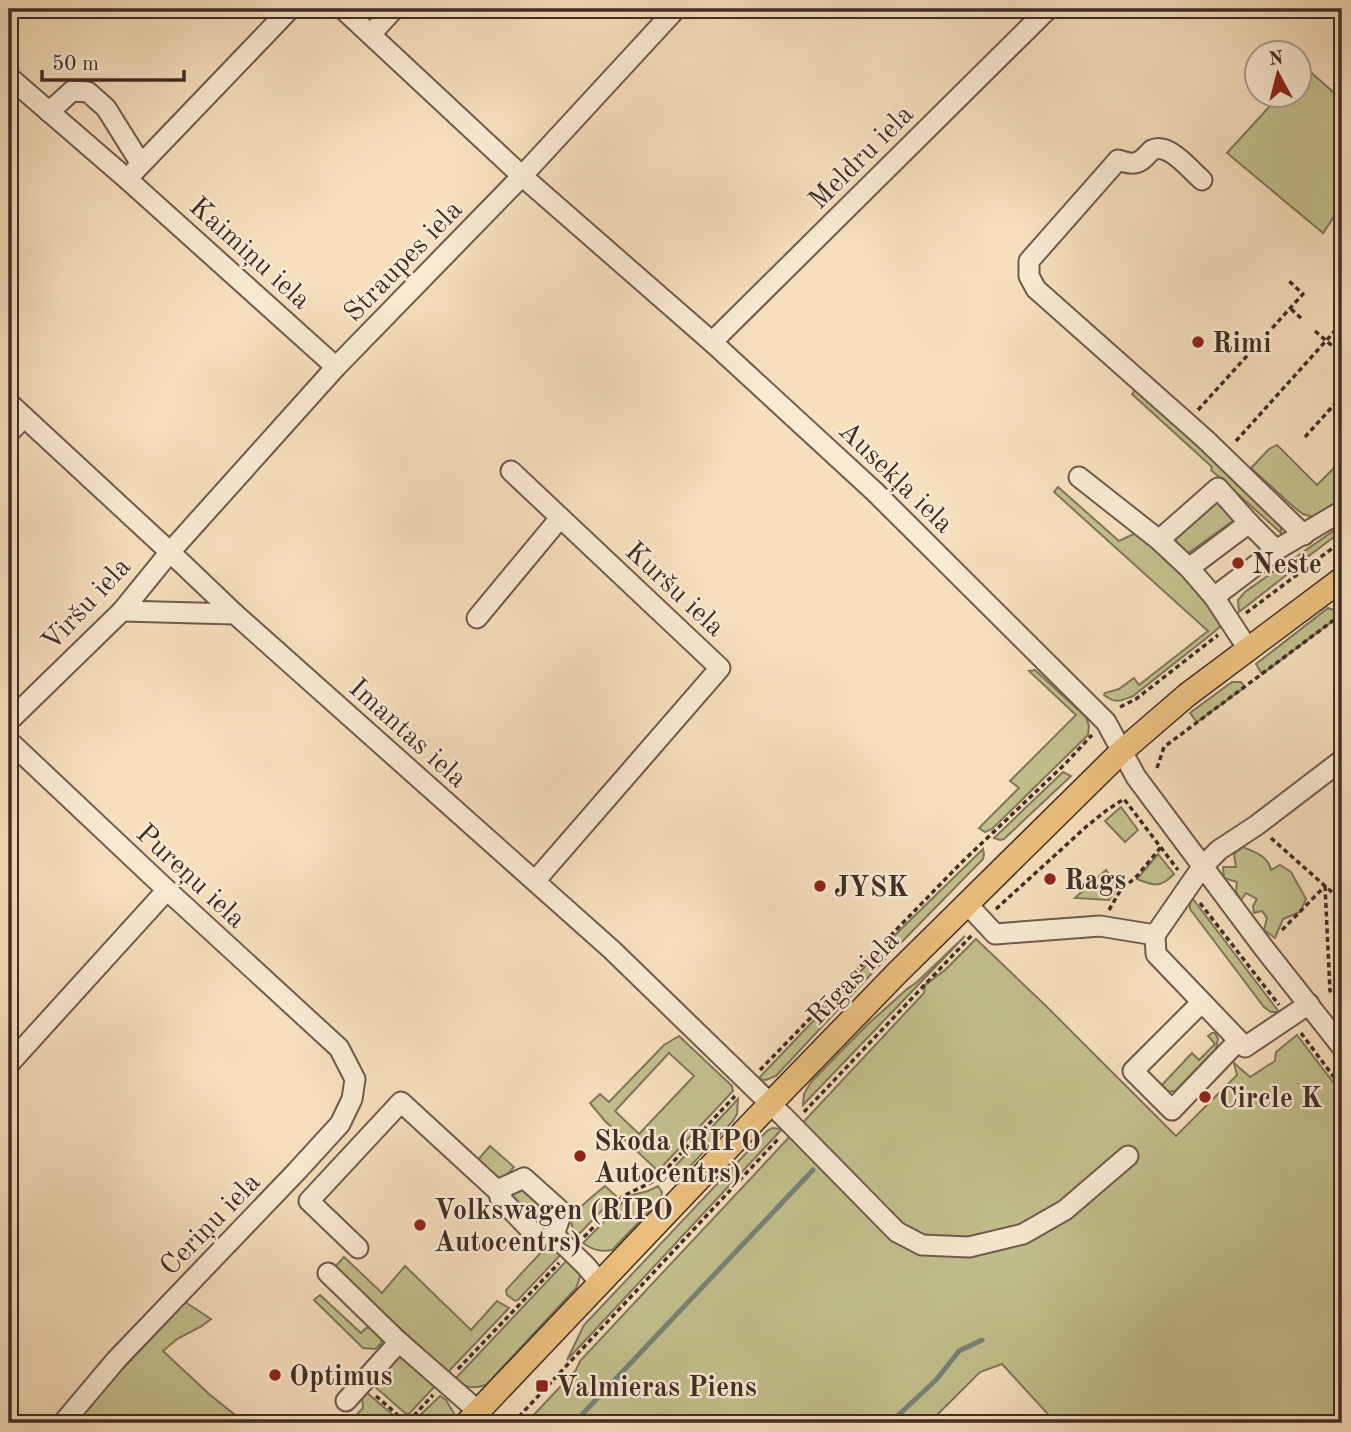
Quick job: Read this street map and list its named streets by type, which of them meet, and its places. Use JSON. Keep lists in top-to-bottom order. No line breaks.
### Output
{"streets":{"main road":["Rīgas iela"],"street":["Meldru iela","Kaimiņu iela","Straupes iela","Ausekļa iela","Kuršu iela","Viršu iela","Imantas iela","Pureņu iela","Ceriņu iela"]},"crossings":[["Meldru iela","Ausekļa iela"],["Kaimiņu iela","Straupes iela"],["Straupes iela","Ausekļa iela"],["Straupes iela","Viršu iela"],["Straupes iela","Imantas iela"],["Ausekļa iela","Rīgas iela"],["Kuršu iela","Imantas iela"],["Viršu iela","Imantas iela"],["Imantas iela","Rīgas iela"],["Pureņu iela","Ceriņu iela"]],"places":{"other":["Rimi","Neste","Rags","JYSK","Circle K","Skoda (RIPO Autocentrs)","Volkswagen (RIPO Autocentrs)","Optimus"],"transit":["Valmieras Piens"]},"scale_bar":"50 m","north":"top"}
